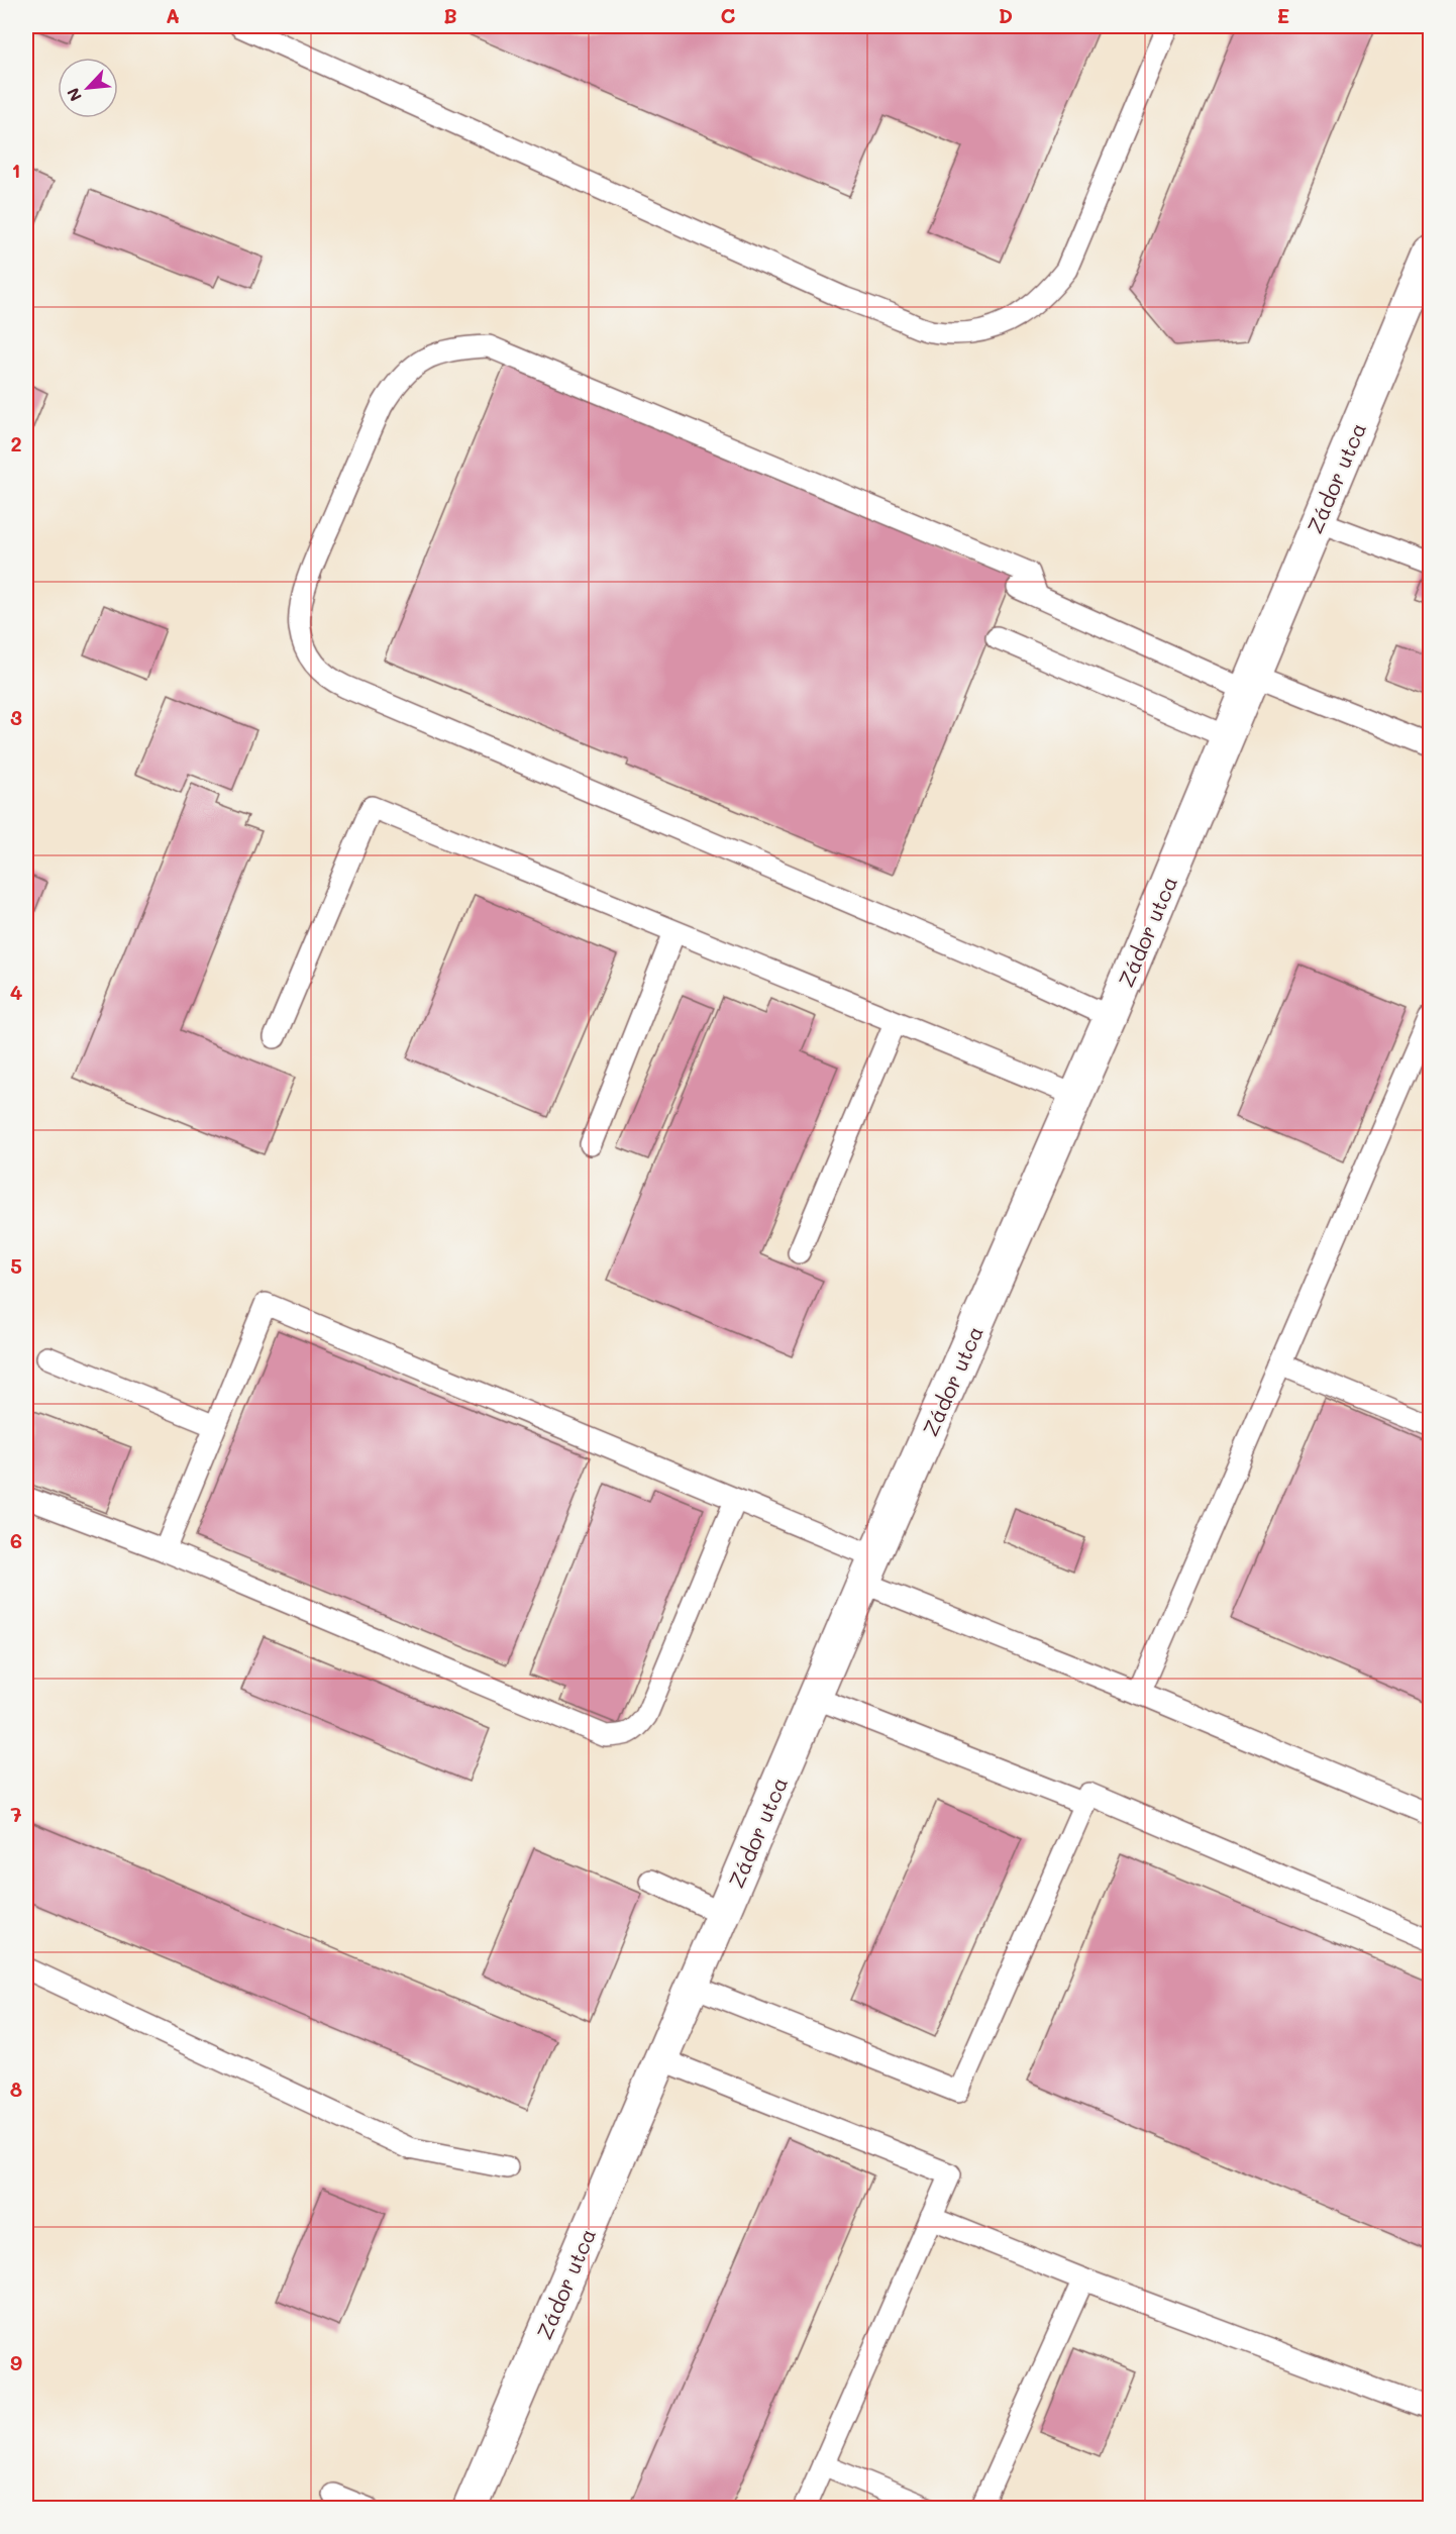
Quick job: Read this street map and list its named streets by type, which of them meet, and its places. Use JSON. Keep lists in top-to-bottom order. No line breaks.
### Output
{"streets":{"street":["Zádor utca"]},"north":"bottom left","grid":{"columns":["A","B","C","D","E"],"rows":["1","2","3","4","5","6","7","8","9"]}}
